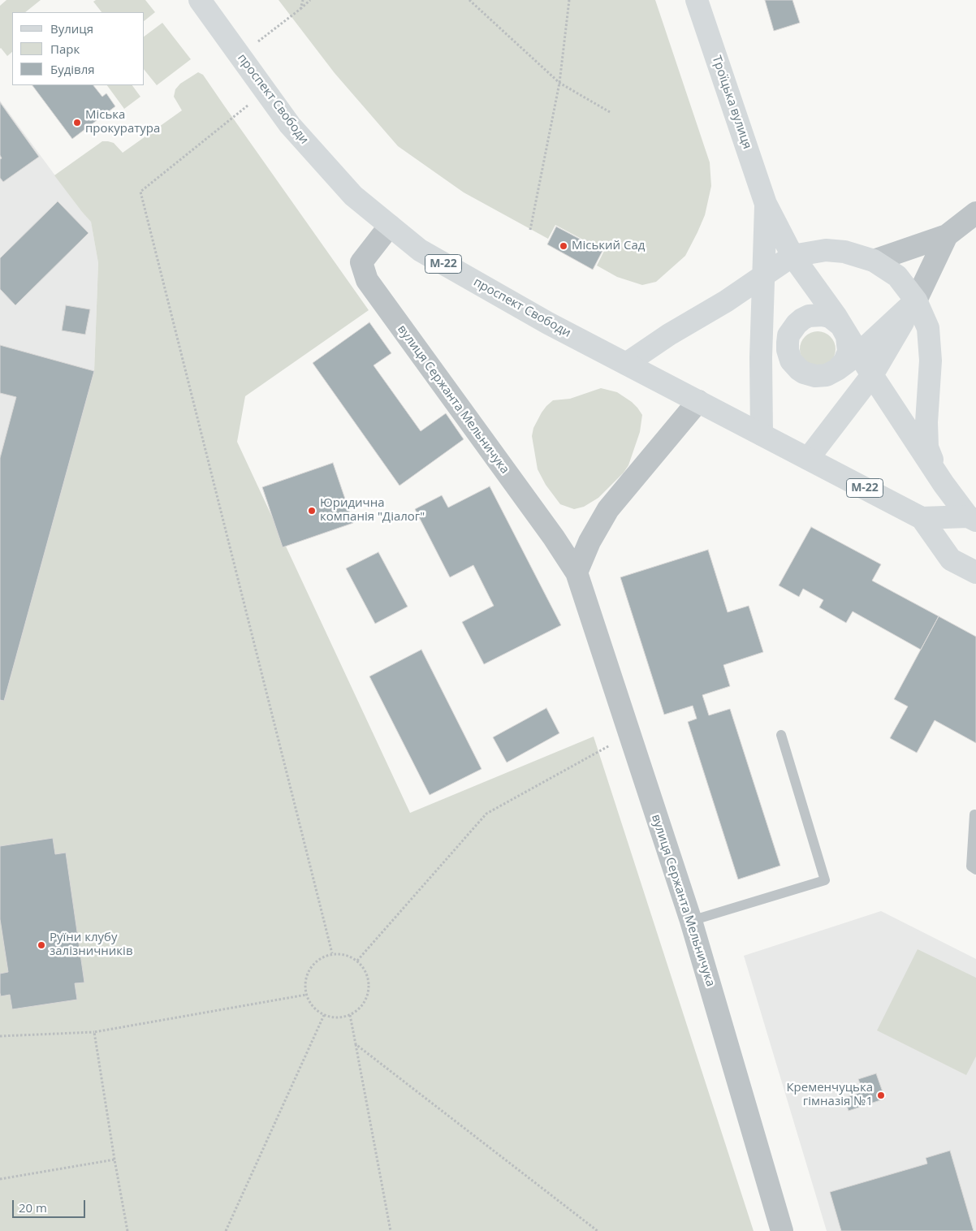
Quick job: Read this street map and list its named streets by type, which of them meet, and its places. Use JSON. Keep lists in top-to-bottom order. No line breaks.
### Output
{"streets":{"main road":["проспект Свободи","Троїцька вулиця","М-22"],"street":["вулиця Сержанта Мельничука"]},"crossings":[["проспект Свободи","вулиця Сержанта Мельничука"]],"places":["Міська прокуратура","Міський Сад","Юридична компанія \"Діалог\"","Руїни клубу залізничників","Кременчуцька гімназія №1"],"legend":["Вулиця","Парк","Будівля"],"scale_bar":"20 m"}
